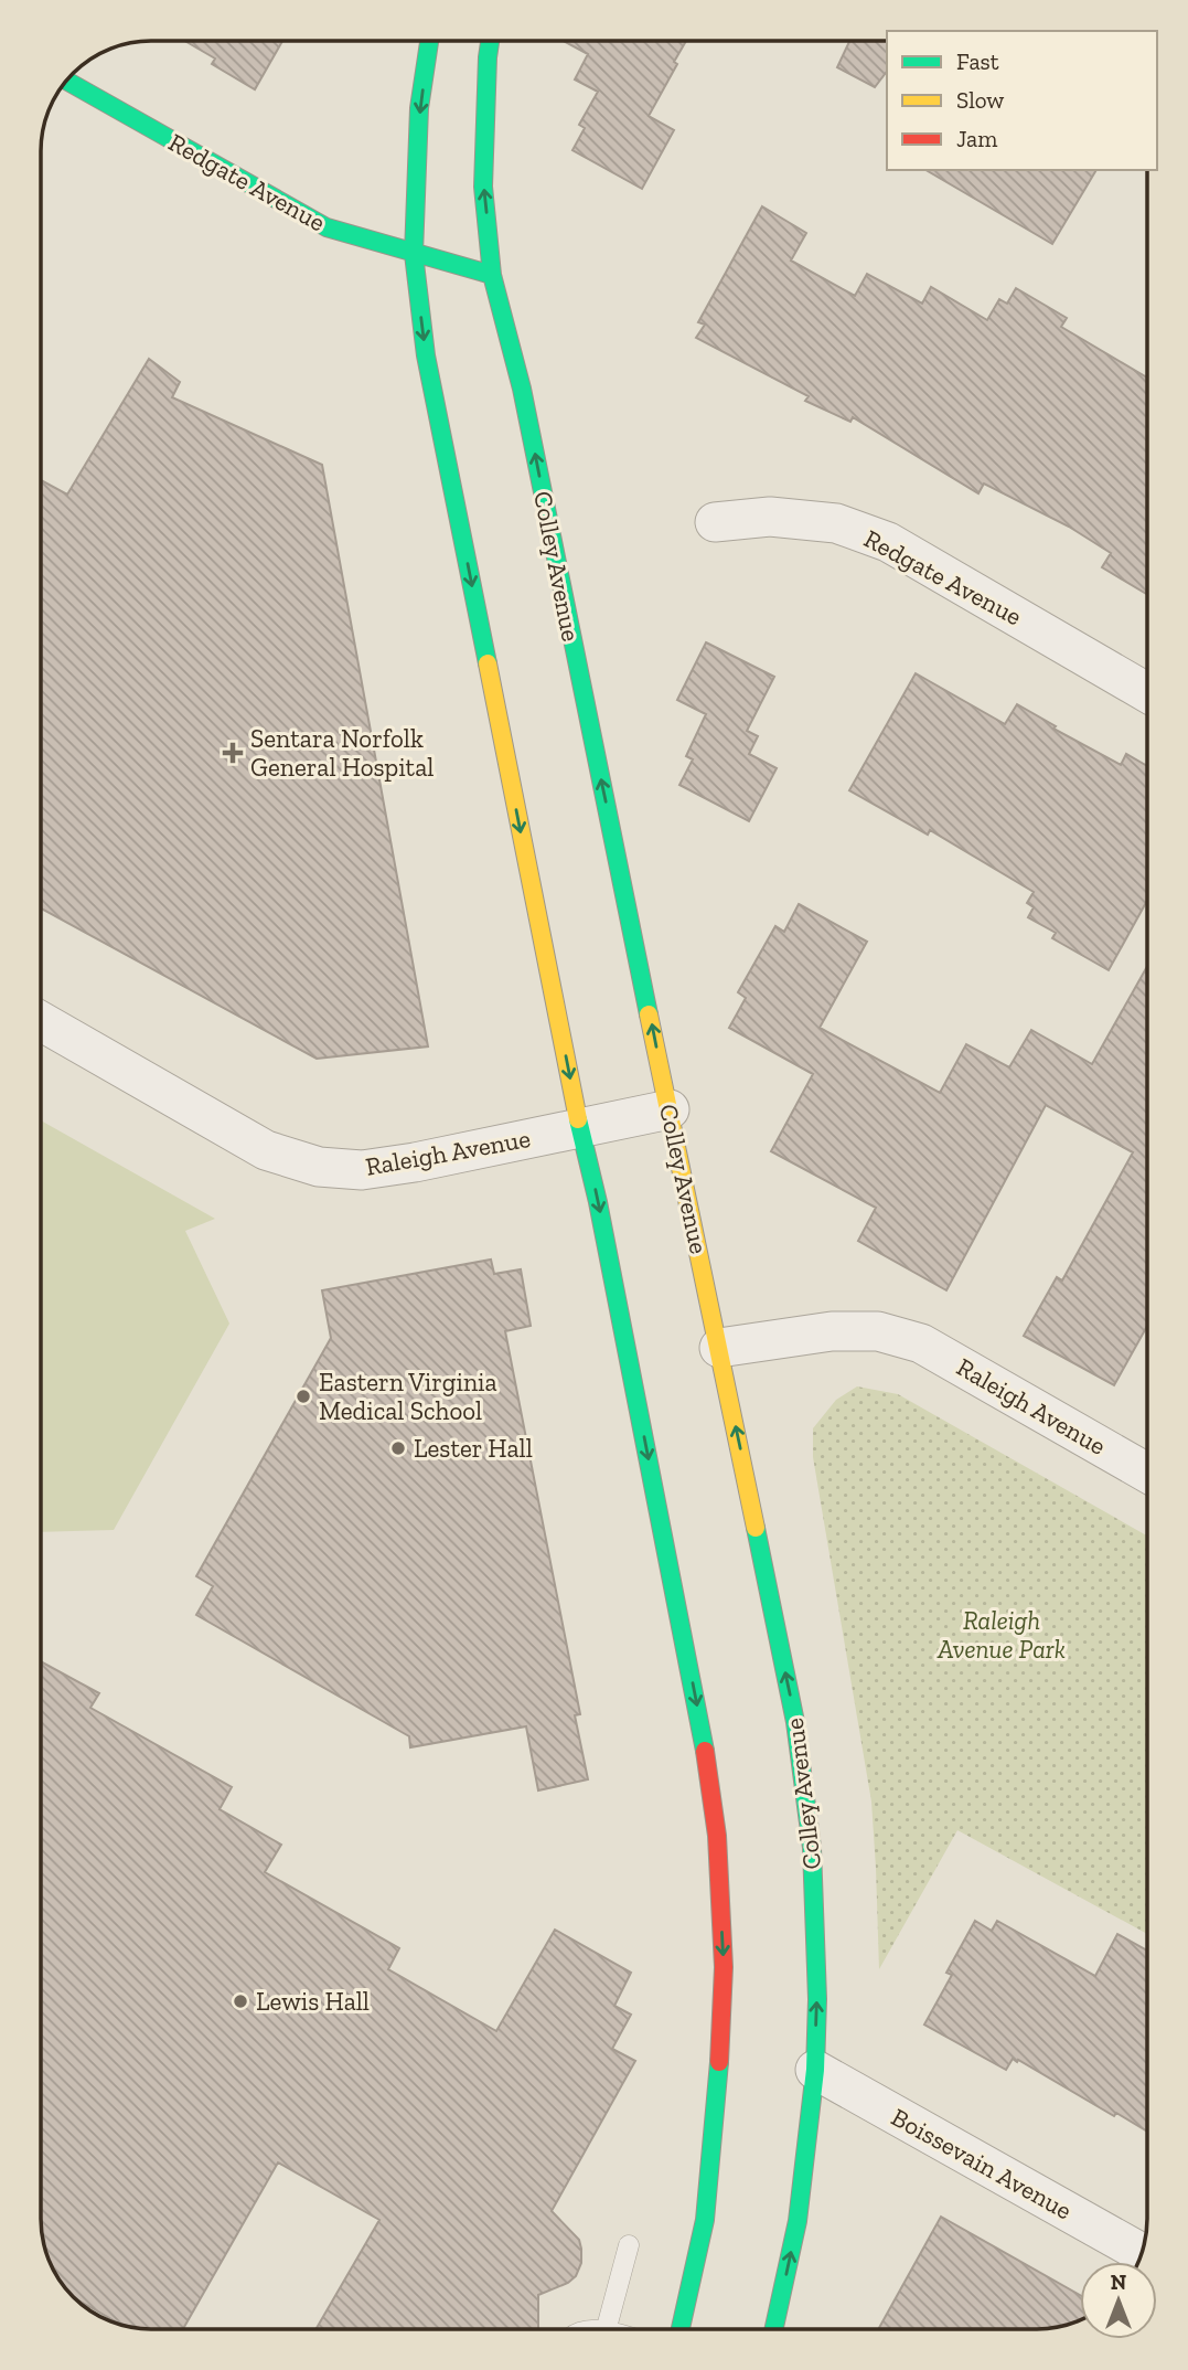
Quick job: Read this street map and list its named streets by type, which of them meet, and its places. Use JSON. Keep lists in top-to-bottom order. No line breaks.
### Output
{"streets":{"main road":["Redgate Avenue","Colley Avenue"],"street":["Raleigh Avenue","Boissevain Avenue"]},"crossings":[["Redgate Avenue","Colley Avenue"],["Colley Avenue","Raleigh Avenue"],["Colley Avenue","Boissevain Avenue"]],"parks":["Raleigh Avenue Park"],"places":{"health":["Sentara Norfolk General Hospital"],"other":["Eastern Virginia Medical School","Lester Hall","Lewis Hall"]},"legend":["Fast","Slow","Jam"],"north":"top"}
